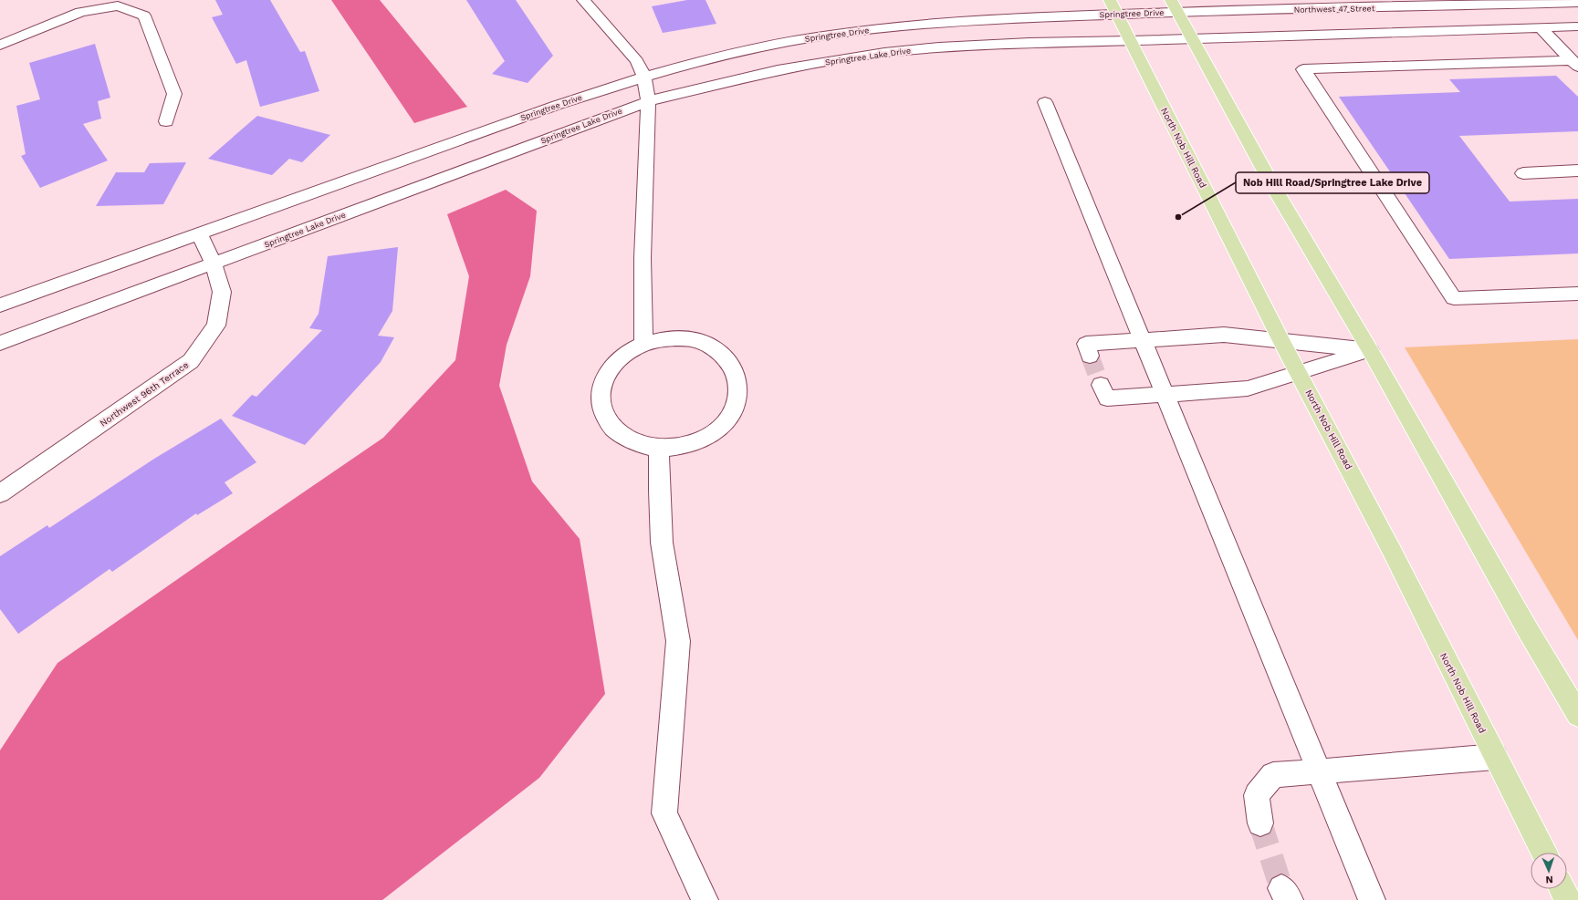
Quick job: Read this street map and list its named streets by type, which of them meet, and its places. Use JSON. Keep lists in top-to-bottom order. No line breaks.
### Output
{"streets":{"main road":["North Nob Hill Road"],"street":["Northwest 47 Street","Springtree Drive","Springtree Lake Drive","Northwest 96th Terrace"]},"crossings":[["Northwest 47 Street","Springtree Drive"],["Springtree Drive","North Nob Hill Road"],["Springtree Drive","Northwest 96th Terrace"],["Springtree Lake Drive","North Nob Hill Road"],["Springtree Lake Drive","Northwest 96th Terrace"]],"places":["Nob Hill Road/Springtree Lake Drive"],"north":"bottom"}
